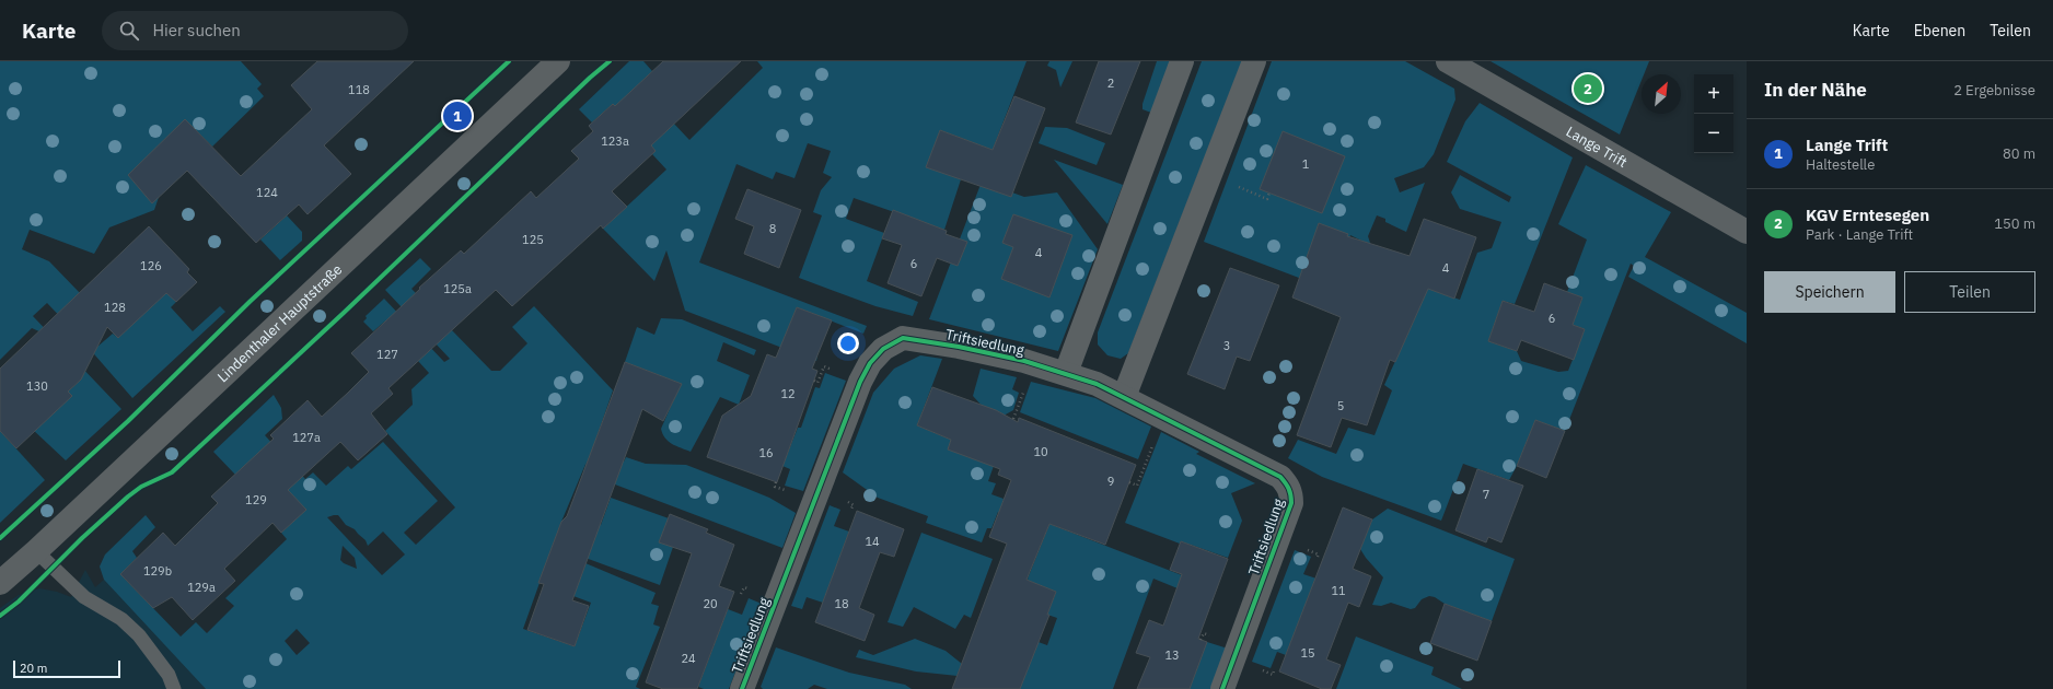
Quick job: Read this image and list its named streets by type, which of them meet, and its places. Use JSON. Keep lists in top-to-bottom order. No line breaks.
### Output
{"streets":{"street":["Lange Trift","Lindenthaler Hauptstraße","Triftsiedlung"]},"house_numbers":["2","118","123a","1","124","8","125","4","6","126","4","125a","128","6","3","127","130","12","5","127a","10","16","9","7","129","14","129b","129a","11","20","18","15","13","24"],"scale_bar":"20 m","north":"top right","page":{"header":"Karte","search":"Hier suchen","nav":["Karte","Ebenen","Teilen"],"heading":["In der Nähe","2 Ergebnisse"],"pins":["2","1"],"map_buttons":["+","−"],"list":[{"mark":"1","name":"Lange Trift","note":"Haltestelle","value":"80 m"},{"mark":"2","name":"KGV Erntesegen","note":"Park · Lange Trift","value":"150 m"}],"buttons":["Speichern","Teilen"],"scale":"20 m"}}
